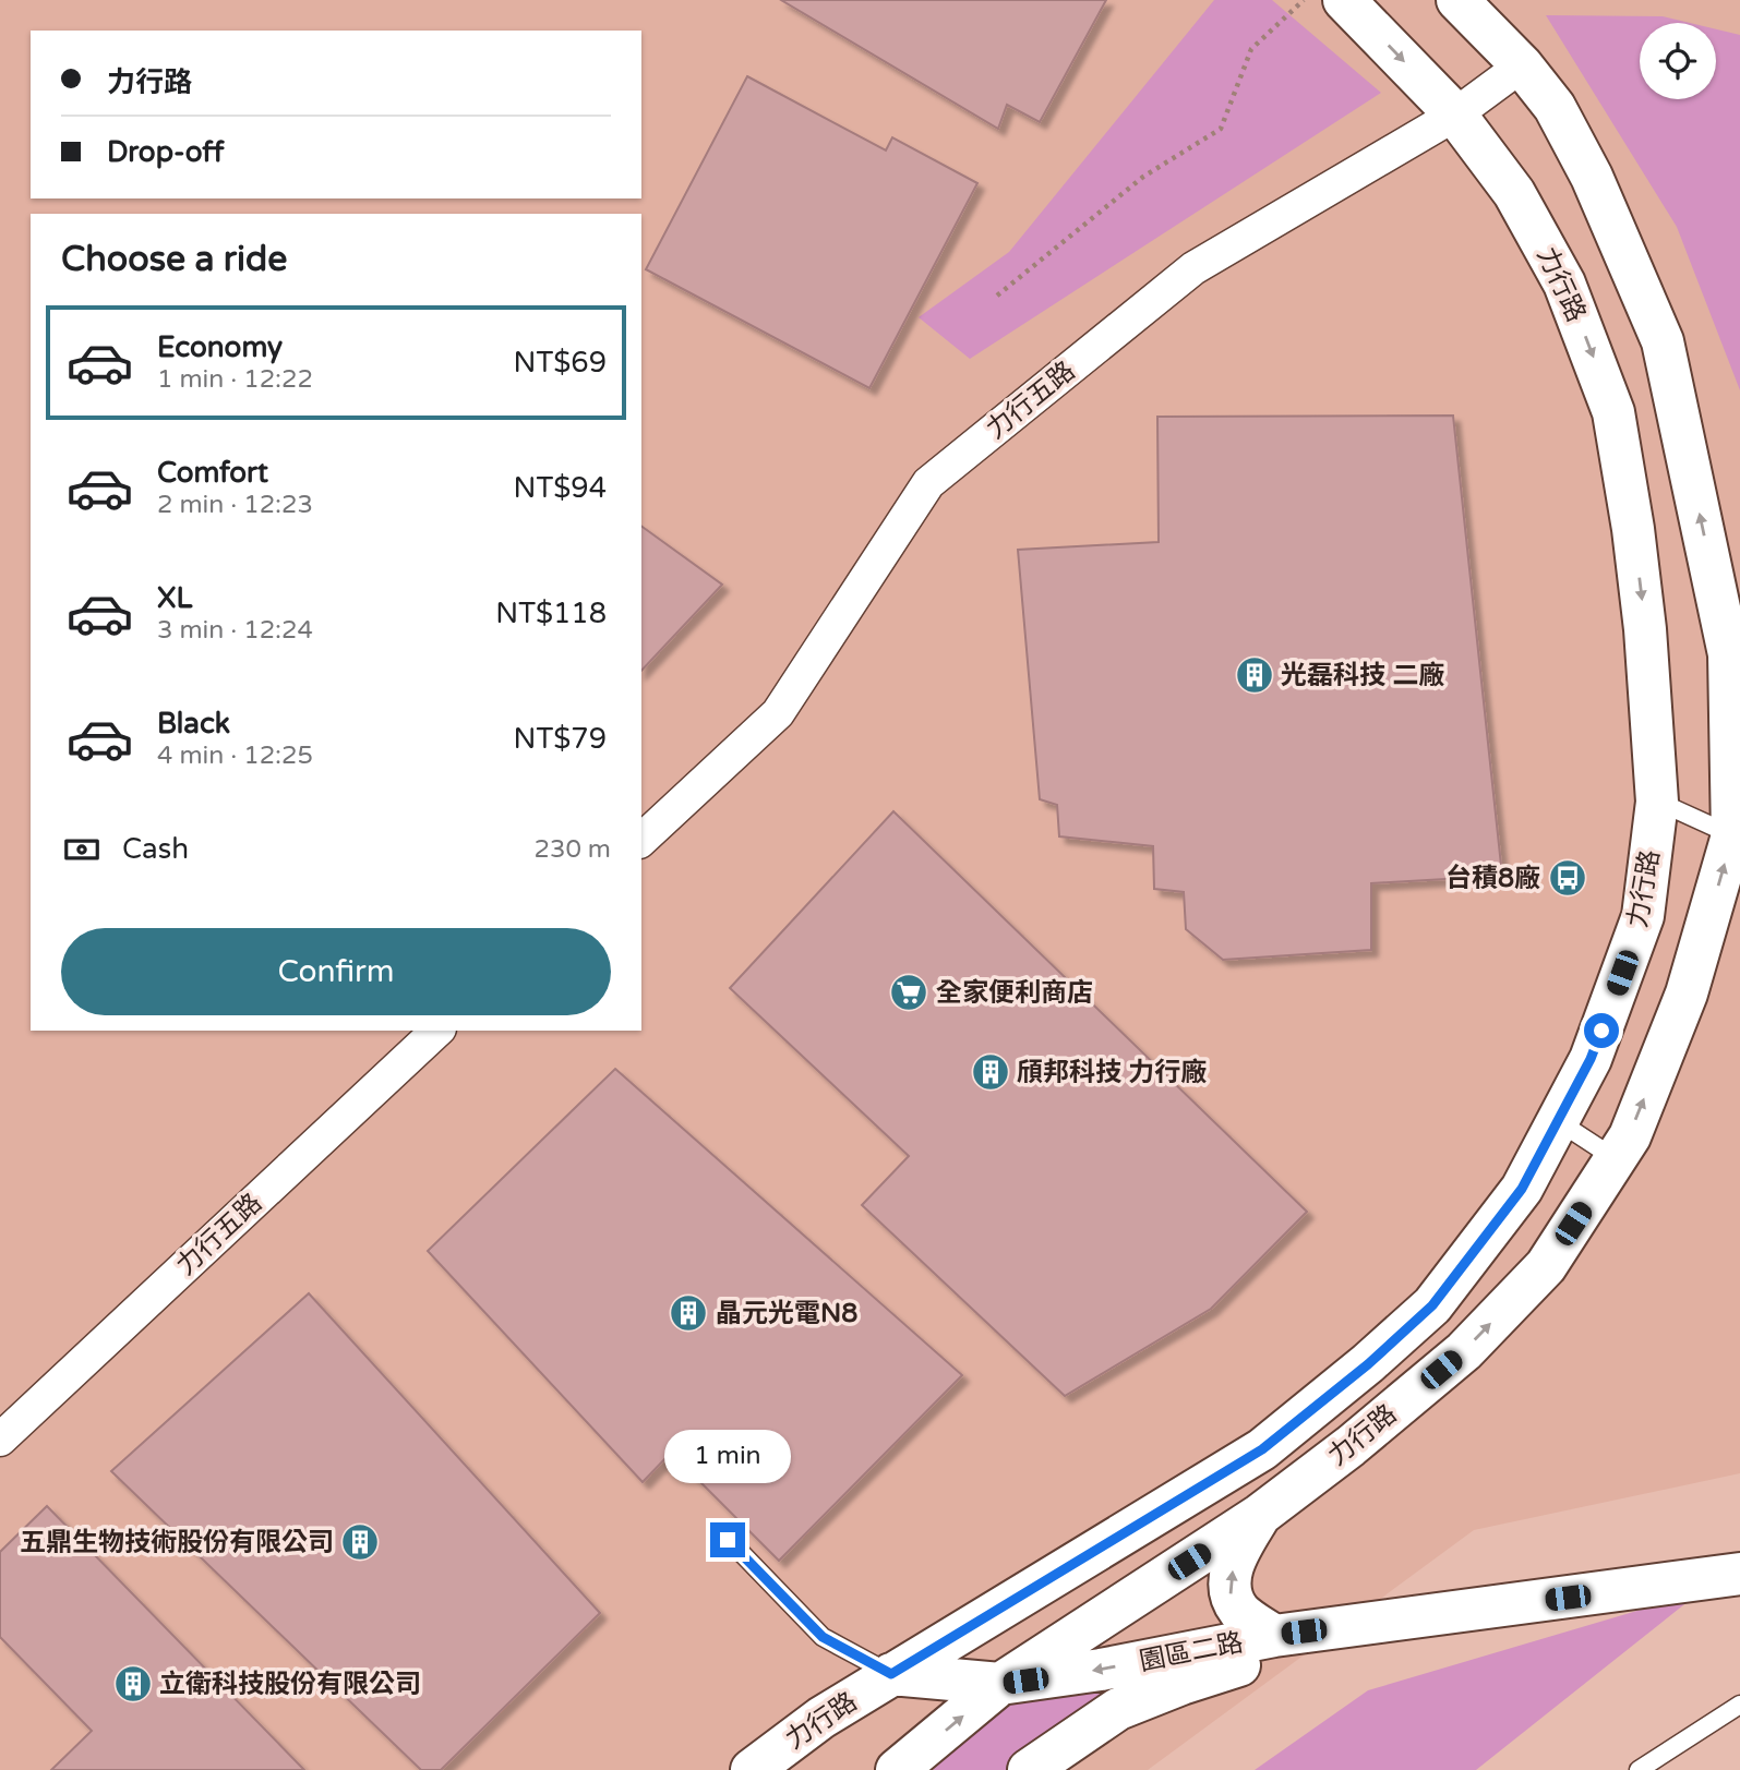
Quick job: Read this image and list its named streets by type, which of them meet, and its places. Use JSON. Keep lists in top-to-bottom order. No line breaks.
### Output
{"streets":{"street":["力行路","力行五路","園區二路"]},"crossings":[["力行路","力行五路"],["力行路","園區二路"]],"places":{"building":["光磊科技 二廠","頎邦科技 力行廠","晶元光電N8","五鼎生物技術股份有限公司","立衛科技股份有限公司"],"bus stop":["台積8廠"],"supermarket":["全家便利商店"]},"page":{"banner":["力行路","Drop-off"],"heading":"Choose a ride","list":[{"name":"Economy","note":"1 min · 12:22","value":"NT$69"},{"name":"Comfort","note":"2 min · 12:23","value":"NT$94"},{"name":"XL","note":"3 min · 12:24","value":"NT$118"},{"name":"Black","note":"4 min · 12:25","value":"NT$79"}],"pay":["Cash","230 m"],"buttons":"Confirm","bubble":"1 min"}}
